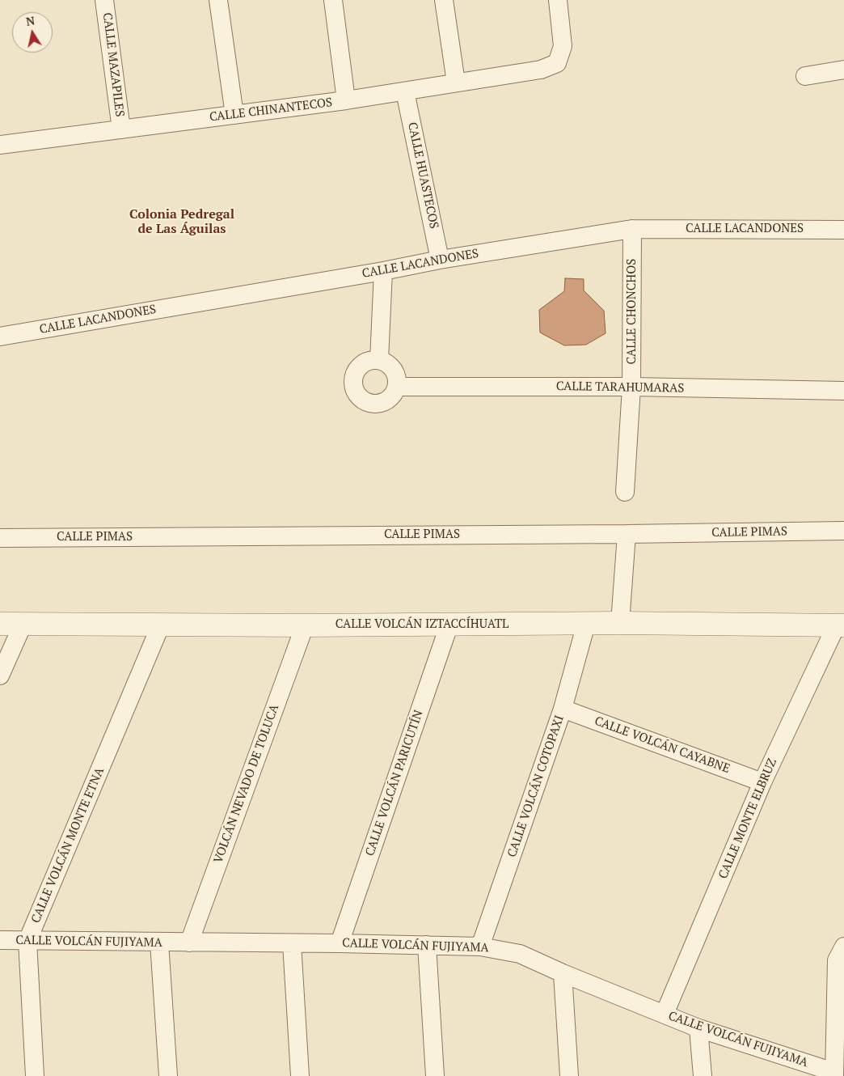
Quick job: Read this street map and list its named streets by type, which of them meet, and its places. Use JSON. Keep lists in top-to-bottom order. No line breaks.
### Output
{"streets":{"street":["CALLE MAZAPILES","CALLE CHINANTECOS","CALLE HUASTECOS","CALLE LACANDONES","CALLE CHONCHOS","CALLE TARAHUMARAS","CALLE PIMAS","CALLE VOLCÁN IZTACCÍHUATL","CALLE VOLCÁN CAYABNE","CALLE VOLCÁN PARICUTÍN","VOLCÁN NEVADO DE TOLUCA","CALLE VOLCÁN COTOPAXI","CALLE MONTE ELBRUZ","CALLE VOLCÁN MONTE ETNA","CALLE VOLCÁN FUJIYAMA"]},"crossings":[["CALLE MAZAPILES","CALLE CHINANTECOS"],["CALLE CHINANTECOS","CALLE HUASTECOS"],["CALLE HUASTECOS","CALLE LACANDONES"],["CALLE LACANDONES","CALLE CHONCHOS"],["CALLE CHONCHOS","CALLE TARAHUMARAS"],["CALLE VOLCÁN IZTACCÍHUATL","CALLE VOLCÁN PARICUTÍN"],["CALLE VOLCÁN IZTACCÍHUATL","VOLCÁN NEVADO DE TOLUCA"],["CALLE VOLCÁN IZTACCÍHUATL","CALLE VOLCÁN COTOPAXI"],["CALLE VOLCÁN IZTACCÍHUATL","CALLE MONTE ELBRUZ"],["CALLE VOLCÁN IZTACCÍHUATL","CALLE VOLCÁN MONTE ETNA"],["CALLE VOLCÁN CAYABNE","CALLE VOLCÁN COTOPAXI"],["CALLE VOLCÁN CAYABNE","CALLE MONTE ELBRUZ"],["CALLE VOLCÁN PARICUTÍN","CALLE VOLCÁN FUJIYAMA"],["VOLCÁN NEVADO DE TOLUCA","CALLE VOLCÁN FUJIYAMA"],["CALLE VOLCÁN COTOPAXI","CALLE VOLCÁN FUJIYAMA"],["CALLE MONTE ELBRUZ","CALLE VOLCÁN FUJIYAMA"],["CALLE VOLCÁN MONTE ETNA","CALLE VOLCÁN FUJIYAMA"]],"districts":["Colonia Pedregal de Las Águilas"],"north":"top"}
